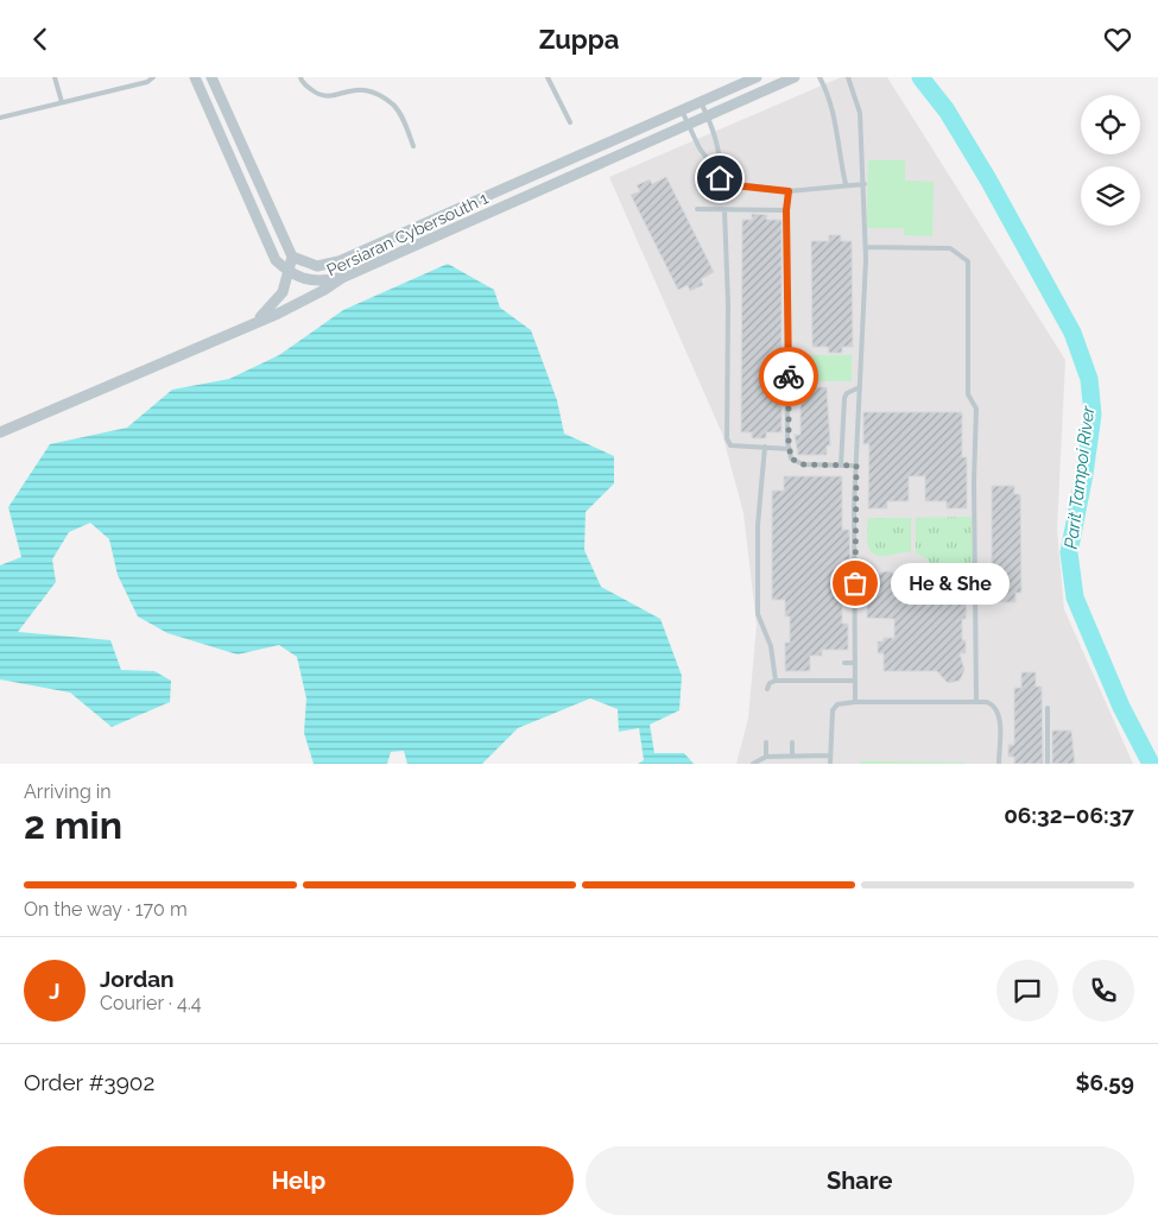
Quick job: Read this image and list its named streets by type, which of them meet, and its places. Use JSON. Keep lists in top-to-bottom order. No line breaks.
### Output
{"streets":{"street":["Persiaran Cybersouth 1"]},"water":["Parit Tampoi River"],"places":["He & She"],"page":{"header":"Zuppa","bubble":"He & She","heading":["2 min","Arriving in","06:32–06:37"],"panel":["Jordan","Courier · 4.4","Order #3902","$6.59"],"bar":"On the way · 170 m","round":"J","buttons":["Help","Share"]}}
